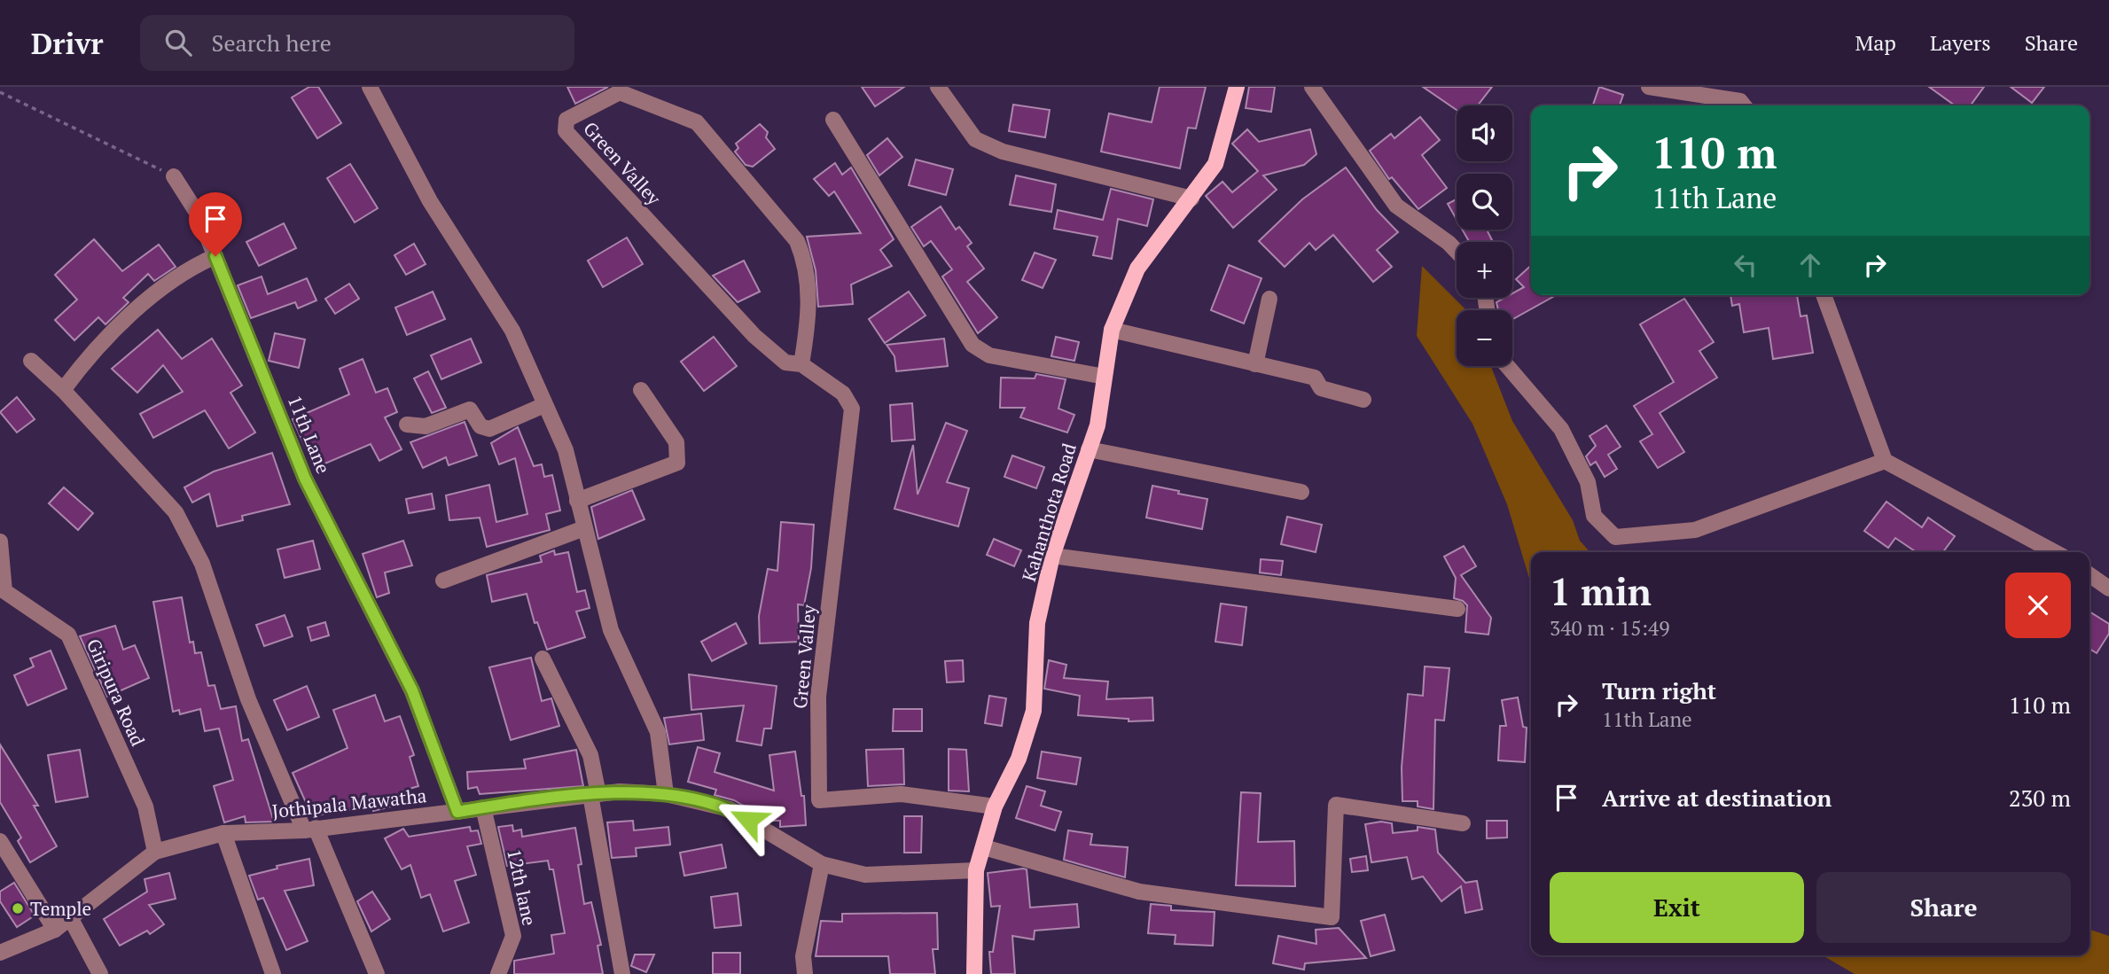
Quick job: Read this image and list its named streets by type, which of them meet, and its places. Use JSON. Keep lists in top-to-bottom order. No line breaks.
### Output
{"streets":{"main road":["Kahanthota Road"],"street":["Green Valley","11th Lane","Giripura Road","Jothipala Mawatha","12th lane"]},"crossings":[["Green Valley","Kahanthota Road"],["11th Lane","Jothipala Mawatha"],["Kahanthota Road","Jothipala Mawatha"],["Giripura Road","Jothipala Mawatha"],["Jothipala Mawatha","12th lane"]],"places":["Temple"],"page":{"header":"Drivr","search":"Search here","nav":["Map","Layers","Share"],"map_buttons":["+","−"],"turn":["110 m","11th Lane"],"heading":["1 min","340 m · 15:49"],"list":[{"name":"Turn right","note":"11th Lane","value":"110 m"},{"name":"Arrive at destination","value":"230 m"}],"buttons":["Exit","Share"]}}
